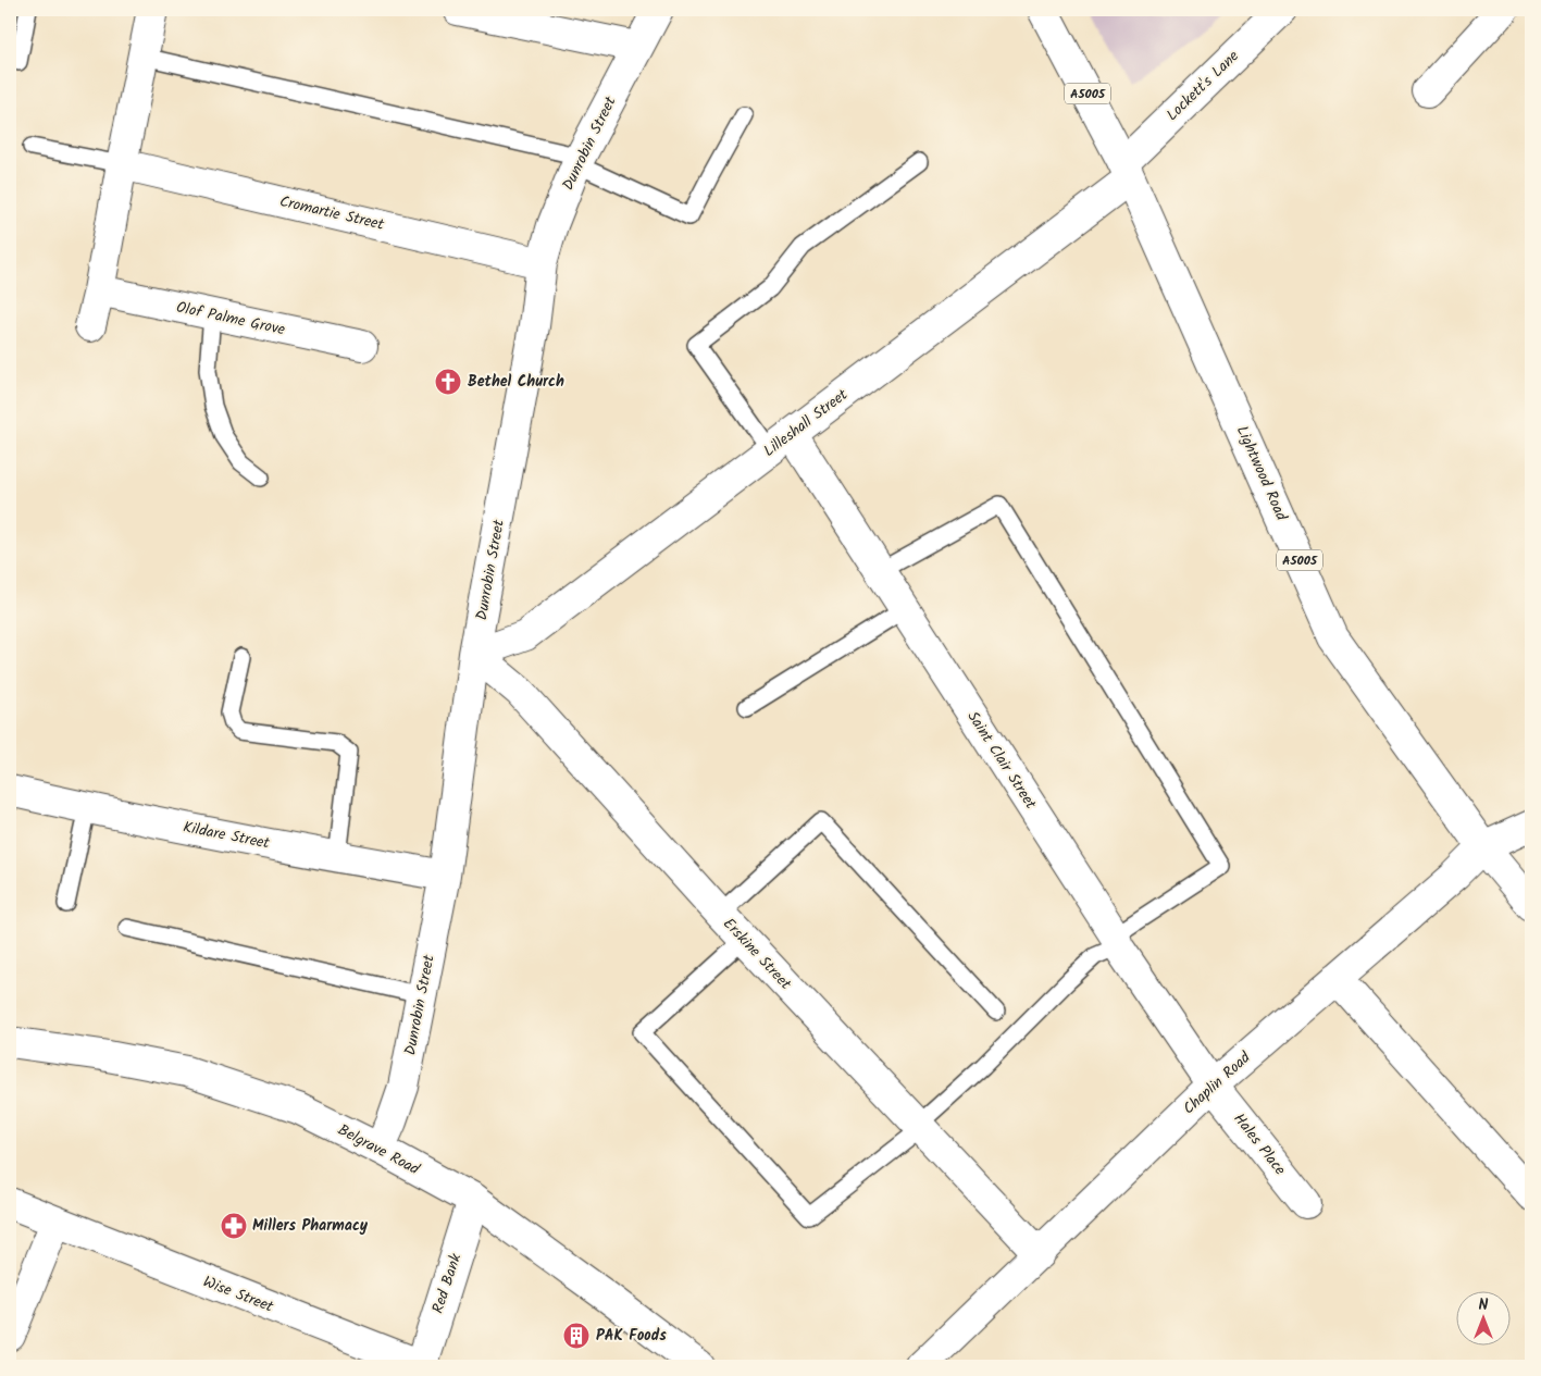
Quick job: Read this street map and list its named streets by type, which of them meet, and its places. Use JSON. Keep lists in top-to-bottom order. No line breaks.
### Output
{"streets":{"street":["Lockett's Lane","A5005","Dunrobin Street","Cromartie Street","Olof Palme Grove","Lilleshall Street","Lightwood Road","Saint Clair Street","Kildare Street","Erskine Street","Chaplin Road","Hales Place","Belgrave Road","Red Bank","Wise Street"]},"crossings":[["Lockett's Lane","Lilleshall Street"],["Lockett's Lane","Lightwood Road"],["Dunrobin Street","Cromartie Street"],["Dunrobin Street","Lilleshall Street"],["Dunrobin Street","Kildare Street"],["Dunrobin Street","Erskine Street"],["Dunrobin Street","Belgrave Road"],["Lilleshall Street","Lightwood Road"],["Lilleshall Street","Saint Clair Street"],["Lilleshall Street","Erskine Street"],["Lightwood Road","Chaplin Road"],["Saint Clair Street","Chaplin Road"],["Saint Clair Street","Hales Place"],["Erskine Street","Chaplin Road"],["Chaplin Road","Hales Place"],["Belgrave Road","Red Bank"],["Red Bank","Wise Street"]],"places":{"church":["Bethel Church"],"pharmacy":["Millers Pharmacy"],"building":["PAK Foods"]},"north":"top"}
